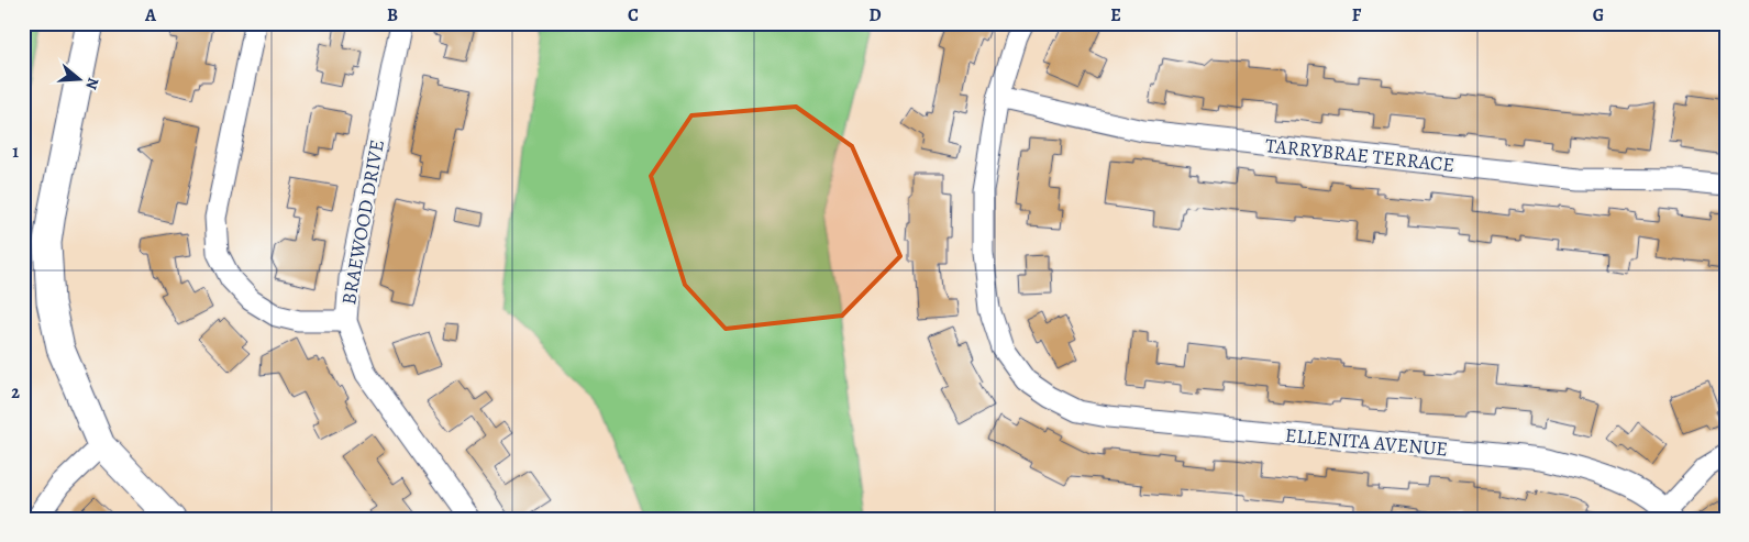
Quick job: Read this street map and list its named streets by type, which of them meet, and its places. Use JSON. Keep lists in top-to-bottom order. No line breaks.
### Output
{"streets":{"street":["TARRYBRAE TERRACE","BRAEWOOD DRIVE","ELLENITA AVENUE"]},"crossings":[["TARRYBRAE TERRACE","ELLENITA AVENUE"]],"north":"right","grid":{"columns":["A","B","C","D","E","F","G"],"rows":["1","2"]}}
